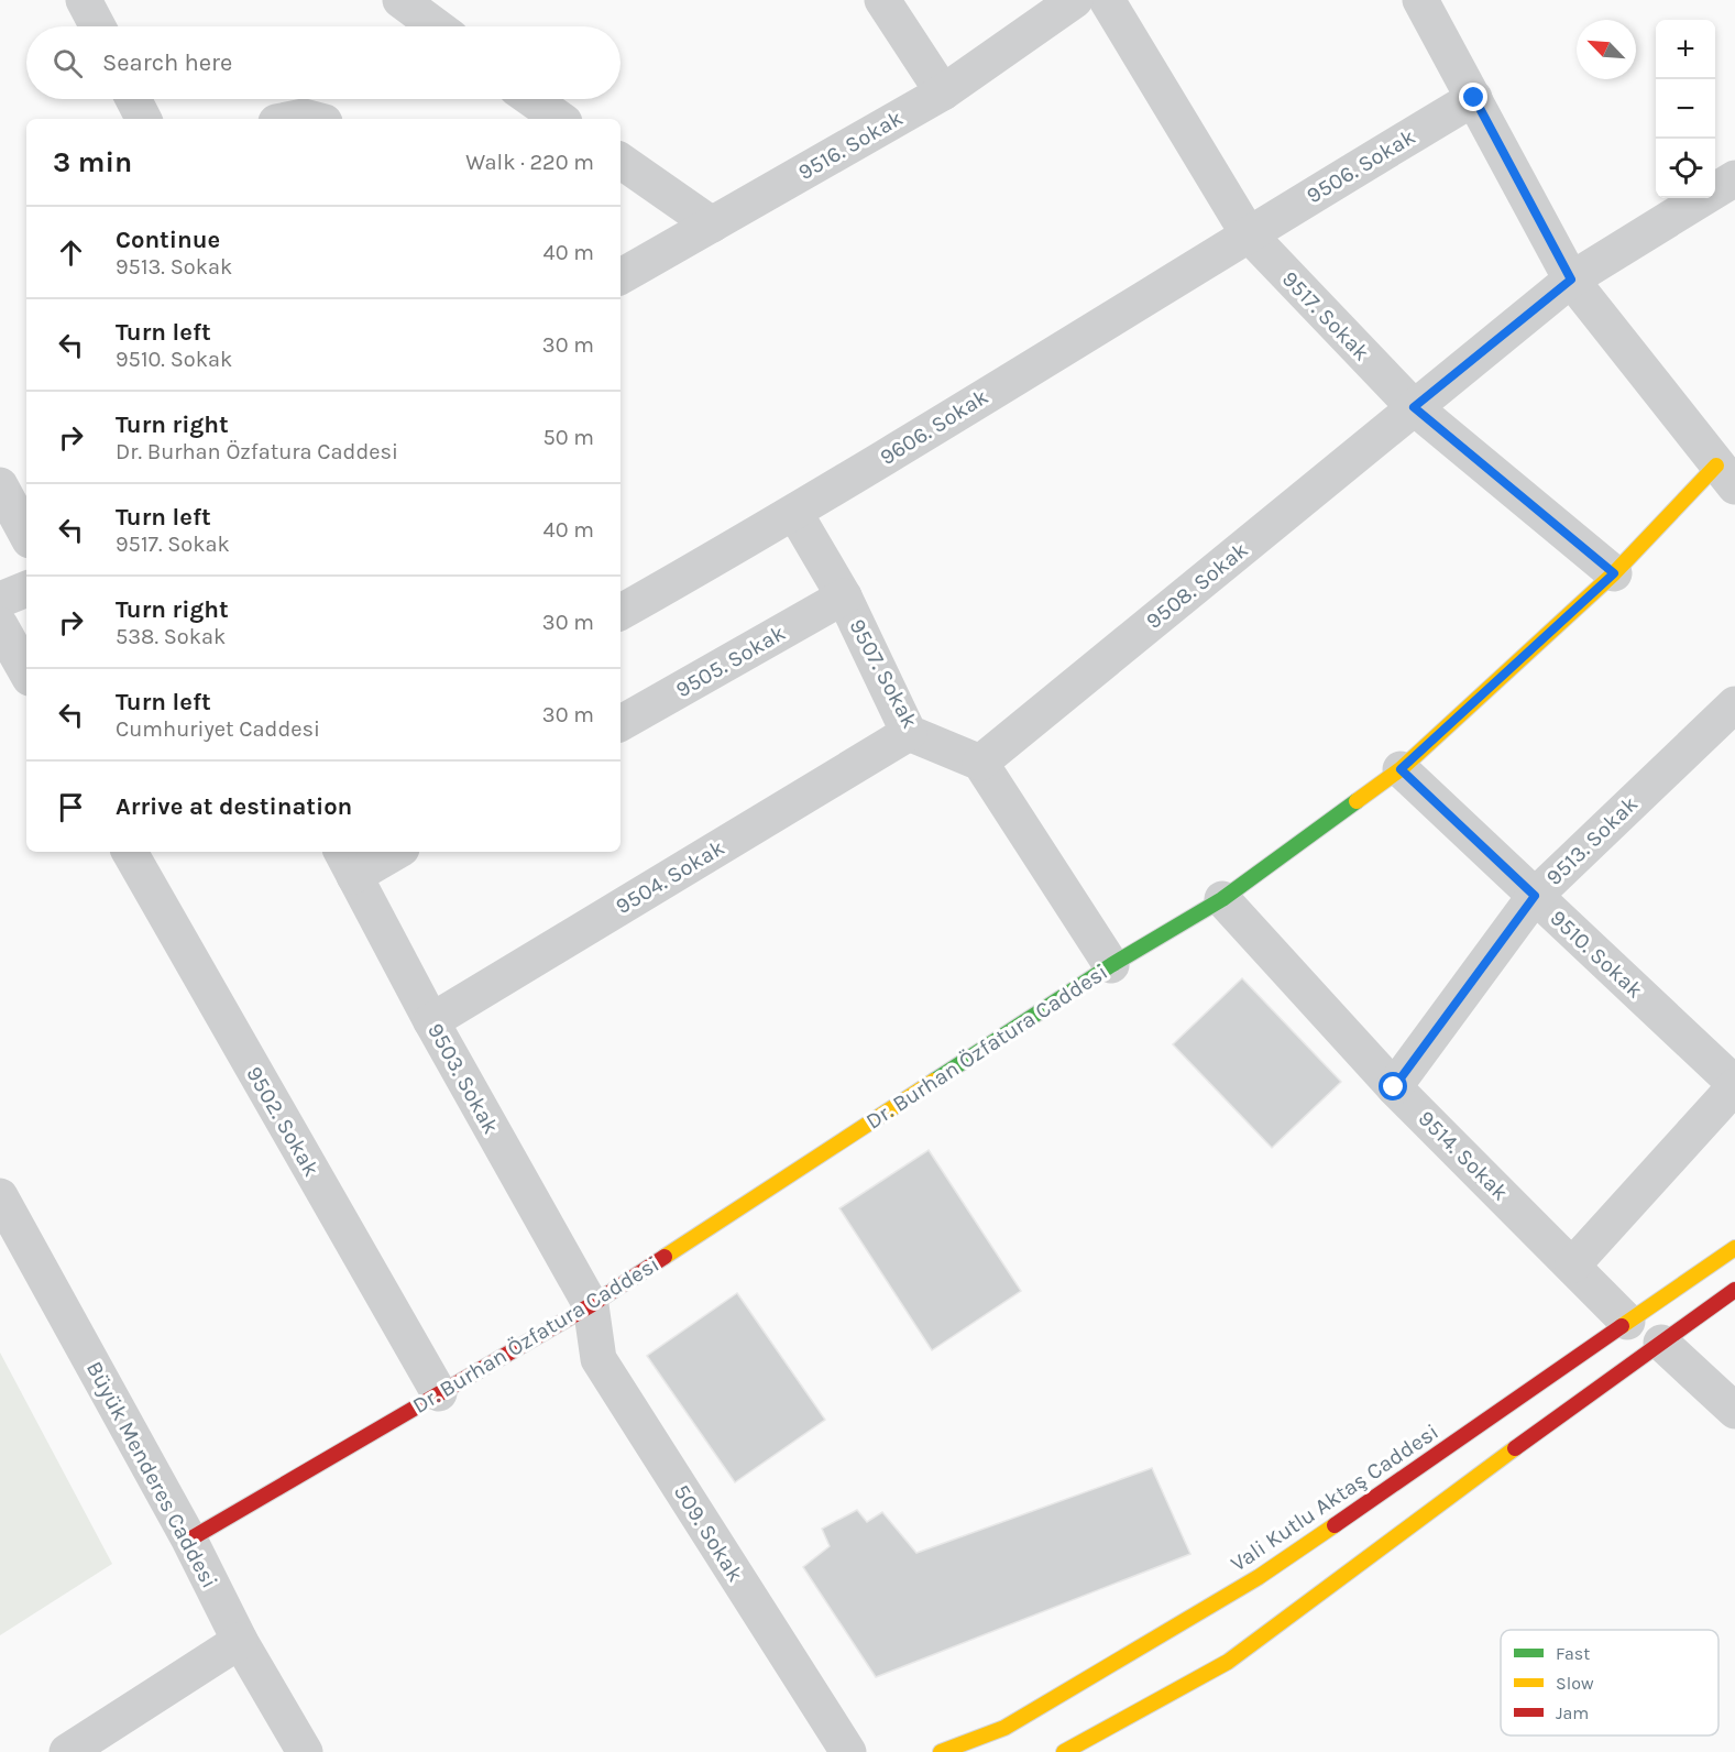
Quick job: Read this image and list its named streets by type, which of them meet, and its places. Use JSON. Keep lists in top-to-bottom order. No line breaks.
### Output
{"streets":{"street":["9516. Sokak","9506. Sokak","9517. Sokak","9606. Sokak","9508. Sokak","9505. Sokak","9507. Sokak","9513. Sokak","9504. Sokak","9510. Sokak","Dr. Burhan Özfatura Caddesi","9503. Sokak","9502. Sokak","9514. Sokak","Büyük Menderes Caddesi","Vali Kutlu Aktaş Caddesi","509. Sokak"]},"crossings":[["9506. Sokak","9517. Sokak"],["9506. Sokak","9606. Sokak"],["9517. Sokak","9606. Sokak"],["9517. Sokak","9508. Sokak"],["9517. Sokak","Dr. Burhan Özfatura Caddesi"],["9606. Sokak","9507. Sokak"],["9508. Sokak","9507. Sokak"],["9505. Sokak","9507. Sokak"],["9507. Sokak","9504. Sokak"],["9513. Sokak","9510. Sokak"],["9513. Sokak","9514. Sokak"],["9504. Sokak","9503. Sokak"],["9510. Sokak","Dr. Burhan Özfatura Caddesi"],["Dr. Burhan Özfatura Caddesi","9503. Sokak"],["Dr. Burhan Özfatura Caddesi","9502. Sokak"],["Dr. Burhan Özfatura Caddesi","9514. Sokak"],["Dr. Burhan Özfatura Caddesi","Büyük Menderes Caddesi"],["Dr. Burhan Özfatura Caddesi","509. Sokak"],["9503. Sokak","509. Sokak"],["9514. Sokak","Vali Kutlu Aktaş Caddesi"]],"legend":["Fast","Slow","Jam"],"north":"top left","page":{"map_buttons":["+","−"],"search":"Search here","heading":["3 min","Walk · 220 m"],"list":[["Continue","9513. Sokak","40 m"],["Turn left","9510. Sokak","30 m"],["Turn right","Dr. Burhan Özfatura Caddesi","50 m"],["Turn left","9517. Sokak","40 m"],["Turn right","538. Sokak","30 m"],["Turn left","Cumhuriyet Caddesi","30 m"],"Arrive at destination"]}}
